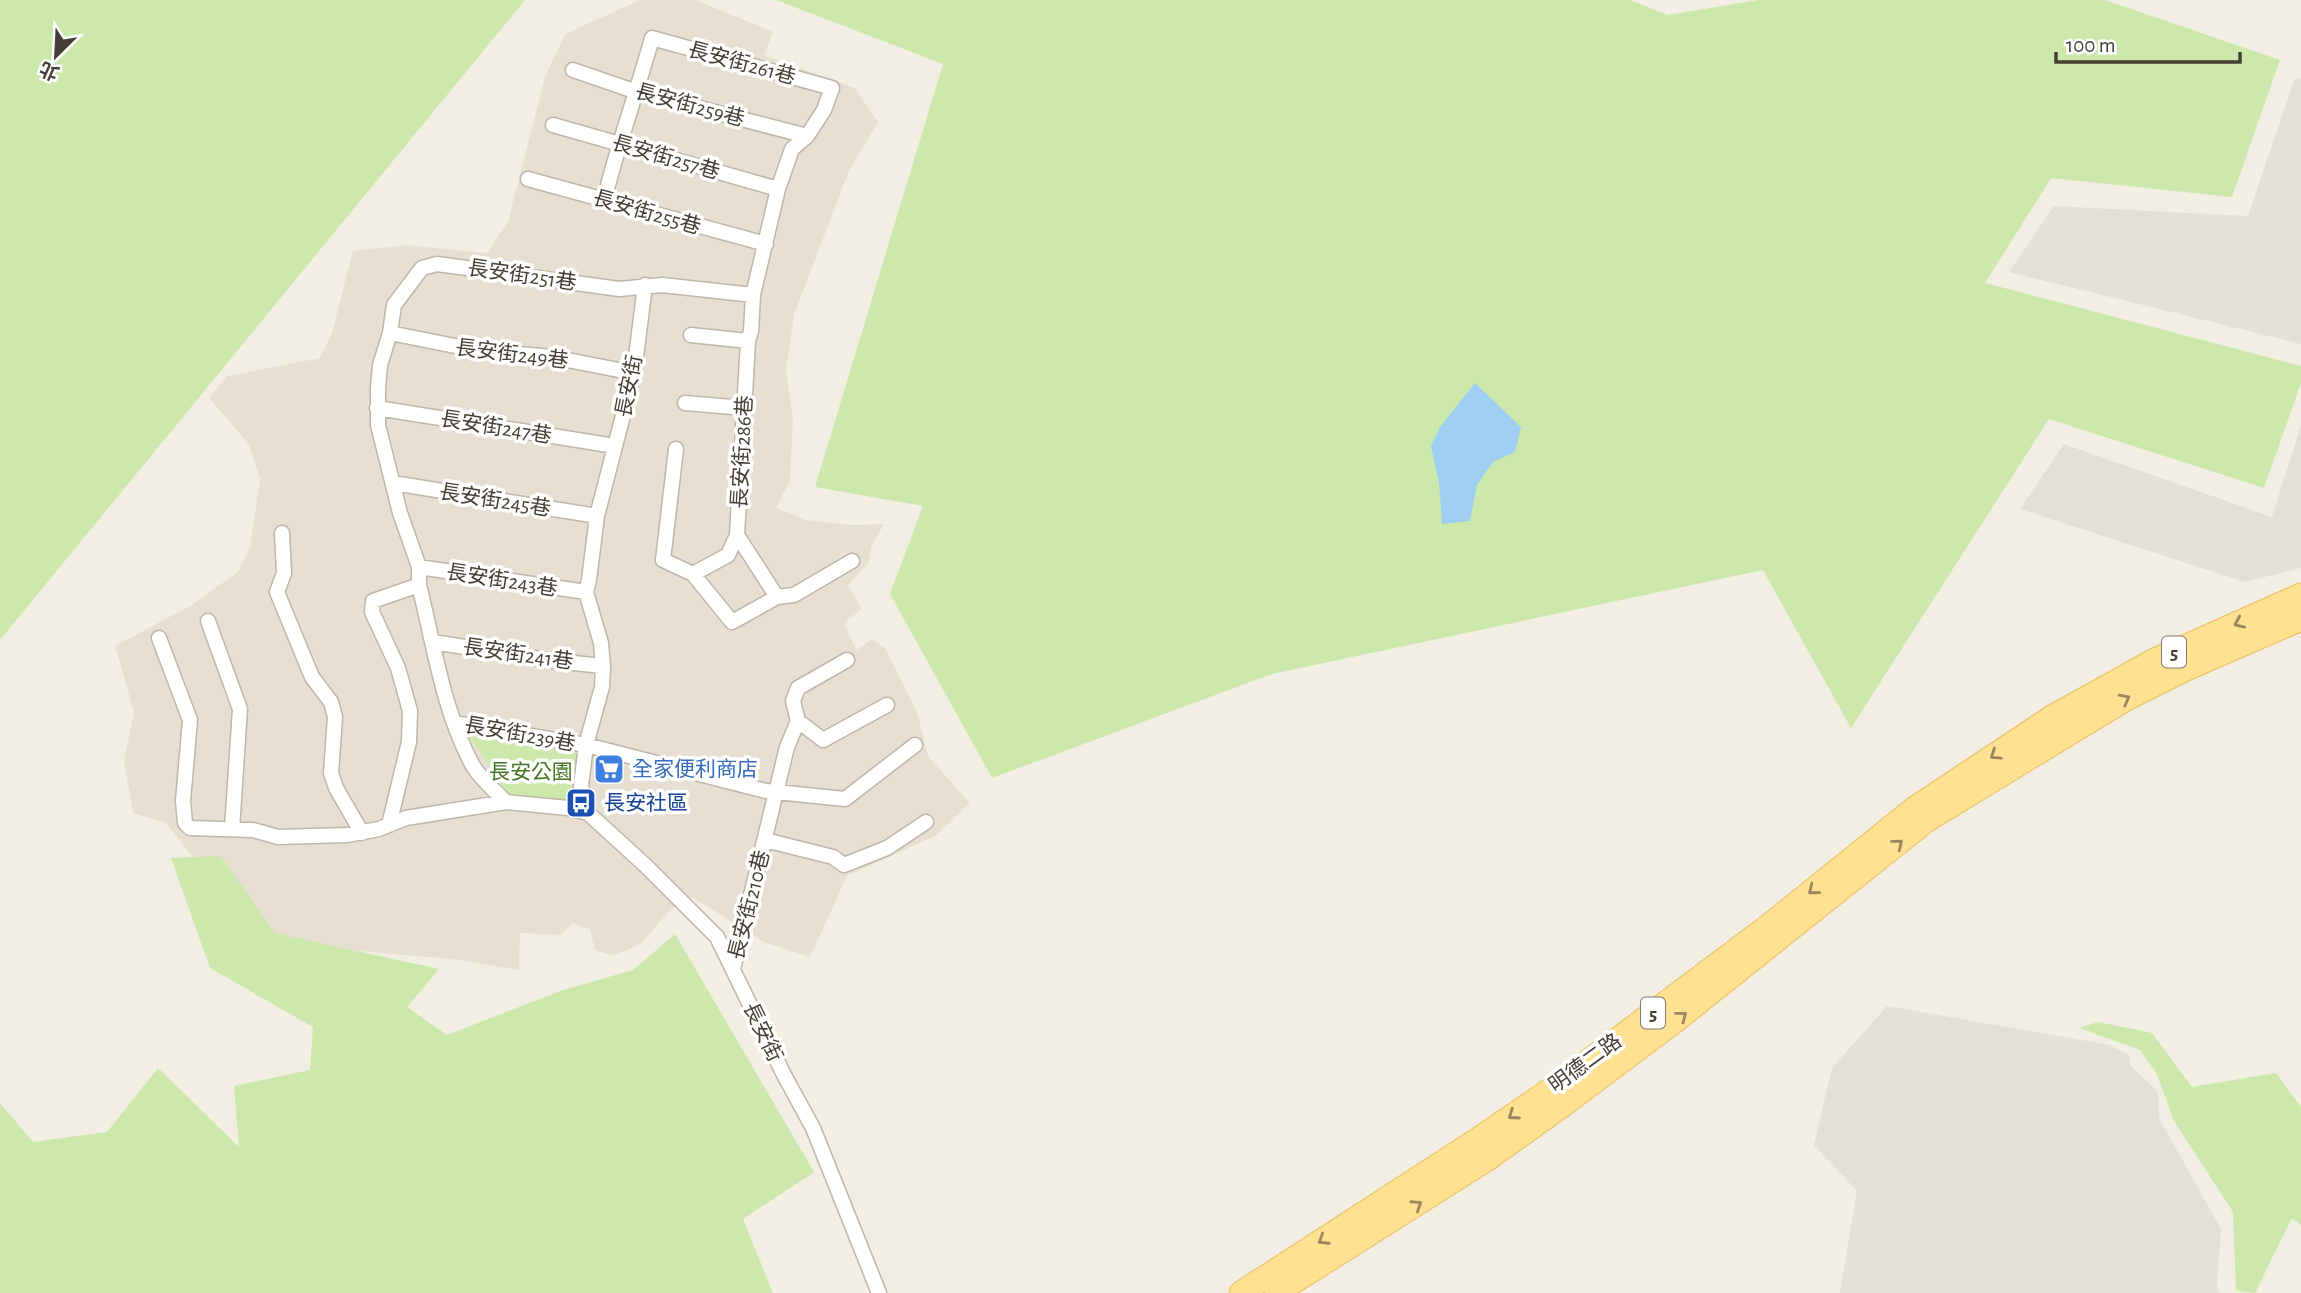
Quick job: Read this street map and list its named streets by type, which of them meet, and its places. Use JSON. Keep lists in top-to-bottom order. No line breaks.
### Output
{"streets":{"main road":["5","明德二路"],"street":["長安街261巷","長安街259巷","長安街257巷","長安街255巷","長安街251巷","長安街249巷","長安街","長安街247巷","長安街286巷","長安街245巷","長安街243巷","長安街241巷","長安街239巷","長安街210巷"]},"crossings":[["長安街261巷","長安街259巷"],["長安街251巷","長安街249巷"],["長安街251巷","長安街"],["長安街249巷","長安街"],["長安街","長安街247巷"],["長安街","長安街245巷"],["長安街","長安街243巷"],["長安街","長安街241巷"],["長安街","長安街239巷"],["長安街","長安街210巷"],["5","明德二路"],["長安街239巷","長安街210巷"]],"parks":["長安公園"],"places":{"supermarket":["全家便利商店"],"bus stop":["長安社區"]},"scale_bar":"100 m","north":"bottom left"}
